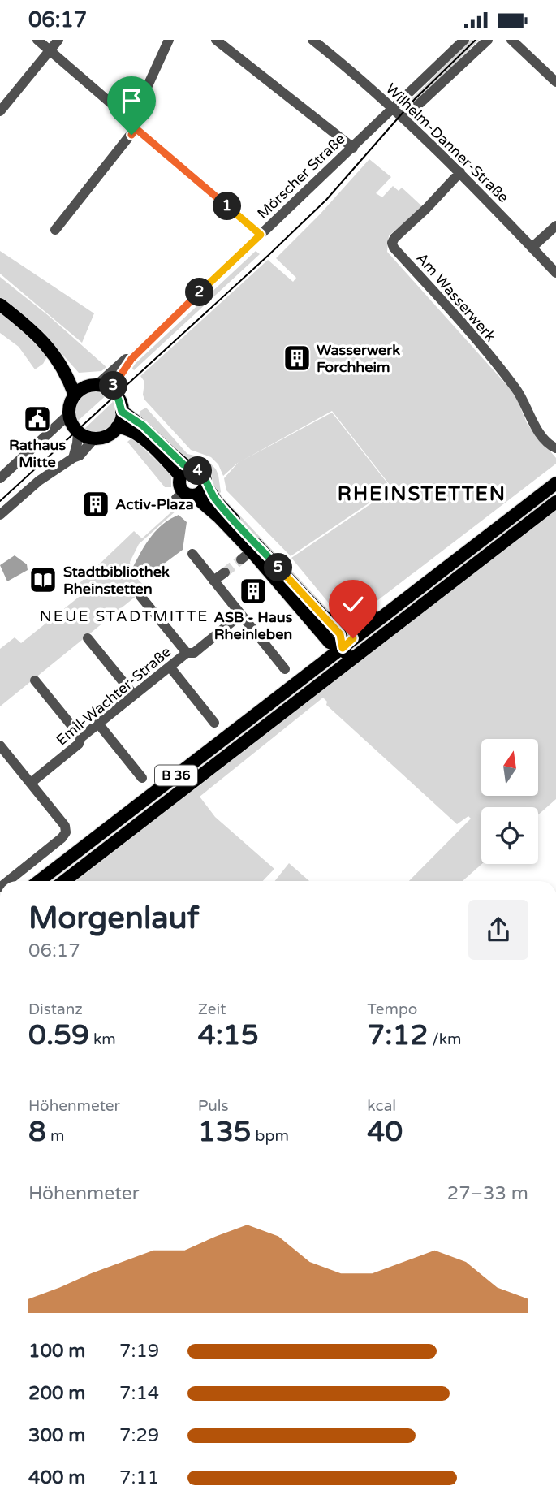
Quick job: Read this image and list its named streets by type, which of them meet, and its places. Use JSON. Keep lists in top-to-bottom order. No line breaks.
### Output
{"streets":{"main road":["B 36"],"street":["Wilhelm-Danner-Straße","Mörscher Straße","Am Wasserwerk","Emil-Wachter-Straße"]},"crossings":[["Wilhelm-Danner-Straße","Mörscher Straße"],["Wilhelm-Danner-Straße","Am Wasserwerk"]],"districts":["RHEINSTETTEN","NEUE STADTMITTE"],"places":{"building":["Wasserwerk Forchheim","Activ-Plaza","ASB - Haus Rheinleben"],"public building":["Rathaus Mitte"],"library":["Stadtbibliothek Rheinstetten"]},"north":"top","page":{"status":"06:17","pins":["1","2","3","4","5"],"heading":["Morgenlauf","06:17"],"stats":[["Distanz","0.59 km"],["Zeit","4:15"],["Tempo","7:12 /km"],["Höhenmeter","8 m"],["Puls","135 bpm"],["kcal","40"]],"chart":["Höhenmeter","27–33 m"],"list":[{"name":"100 m","note":"7:19"},{"name":"200 m","note":"7:14"},{"name":"300 m","note":"7:29"},{"name":"400 m","note":"7:11"}]}}
